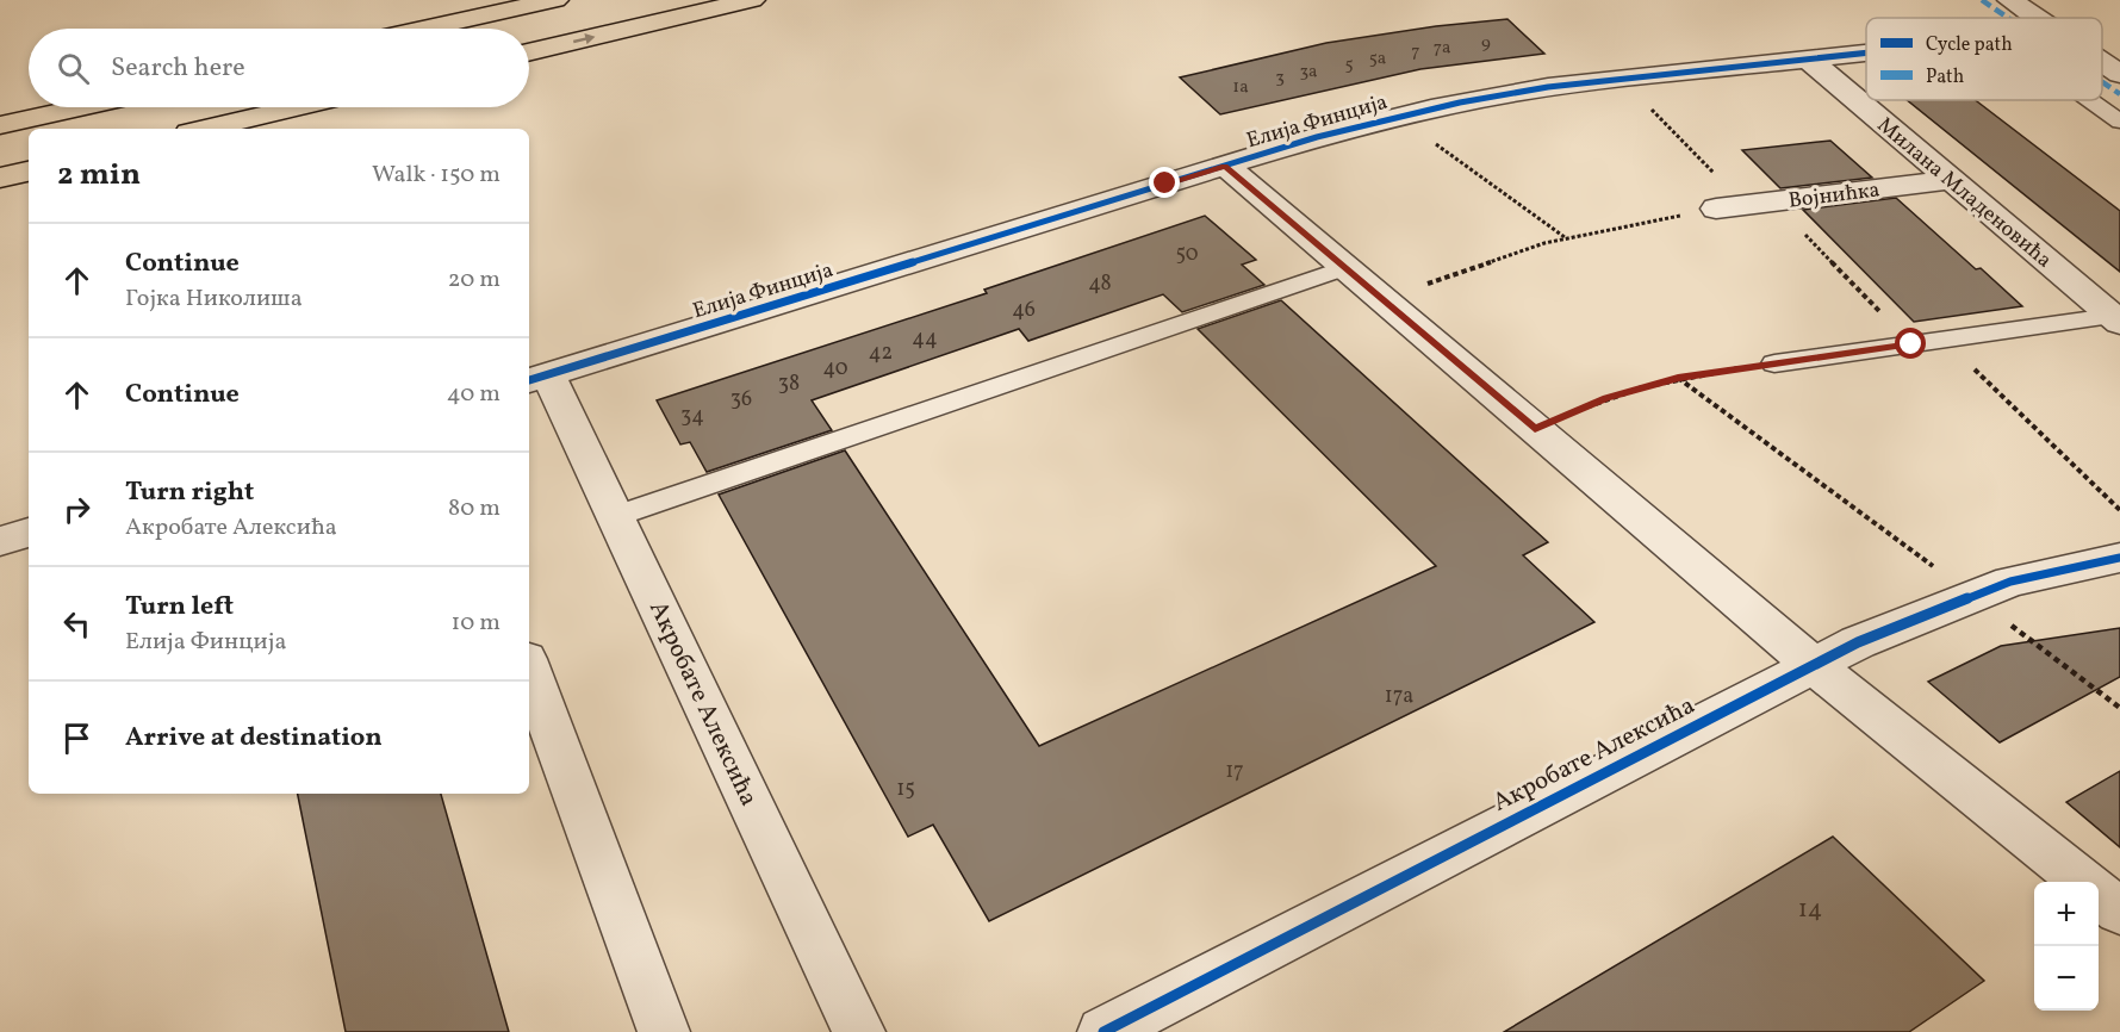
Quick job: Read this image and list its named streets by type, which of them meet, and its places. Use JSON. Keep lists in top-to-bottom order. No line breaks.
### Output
{"streets":{"street":["Елија Финција","Милана Младеновића","Војнићка","Акробате Алексића"]},"crossings":[["Елија Финција","Милана Младеновића"],["Елија Финција","Акробате Алексића"],["Милана Младеновића","Војнићка"]],"house_numbers":["9","7a","7","5a","5","3a","3","1a","50","48","46","44","42","40","38","36","34","17a","17","15","14"],"legend":["Cycle path","Path"],"page":{"search":"Search here","heading":["2 min","Walk · 150 m"],"list":[["Continue","Гојка Николиша","20 m"],["Continue","40 m"],["Turn right","Акробате Алексића","80 m"],["Turn left","Елија Финција","10 m"],"Arrive at destination"],"map_buttons":["+","−"]}}
